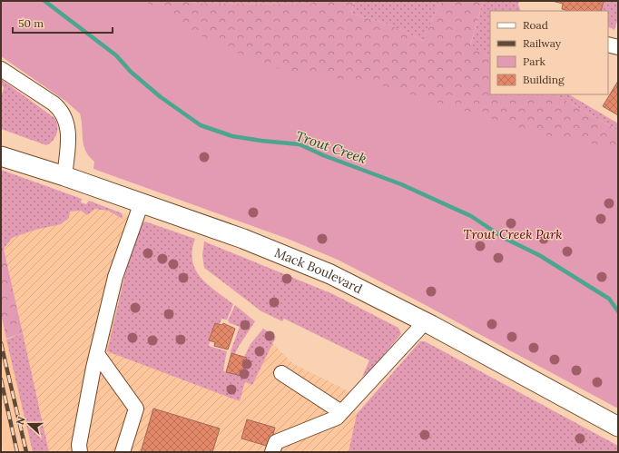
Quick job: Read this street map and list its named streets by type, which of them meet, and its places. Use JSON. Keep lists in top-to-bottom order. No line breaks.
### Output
{"streets":{"main road":["Mack Boulevard"]},"water":["Trout Creek"],"parks":["Trout Creek Park"],"legend":["Road","Railway","Park","Building"],"scale_bar":"50 m","north":"left"}
